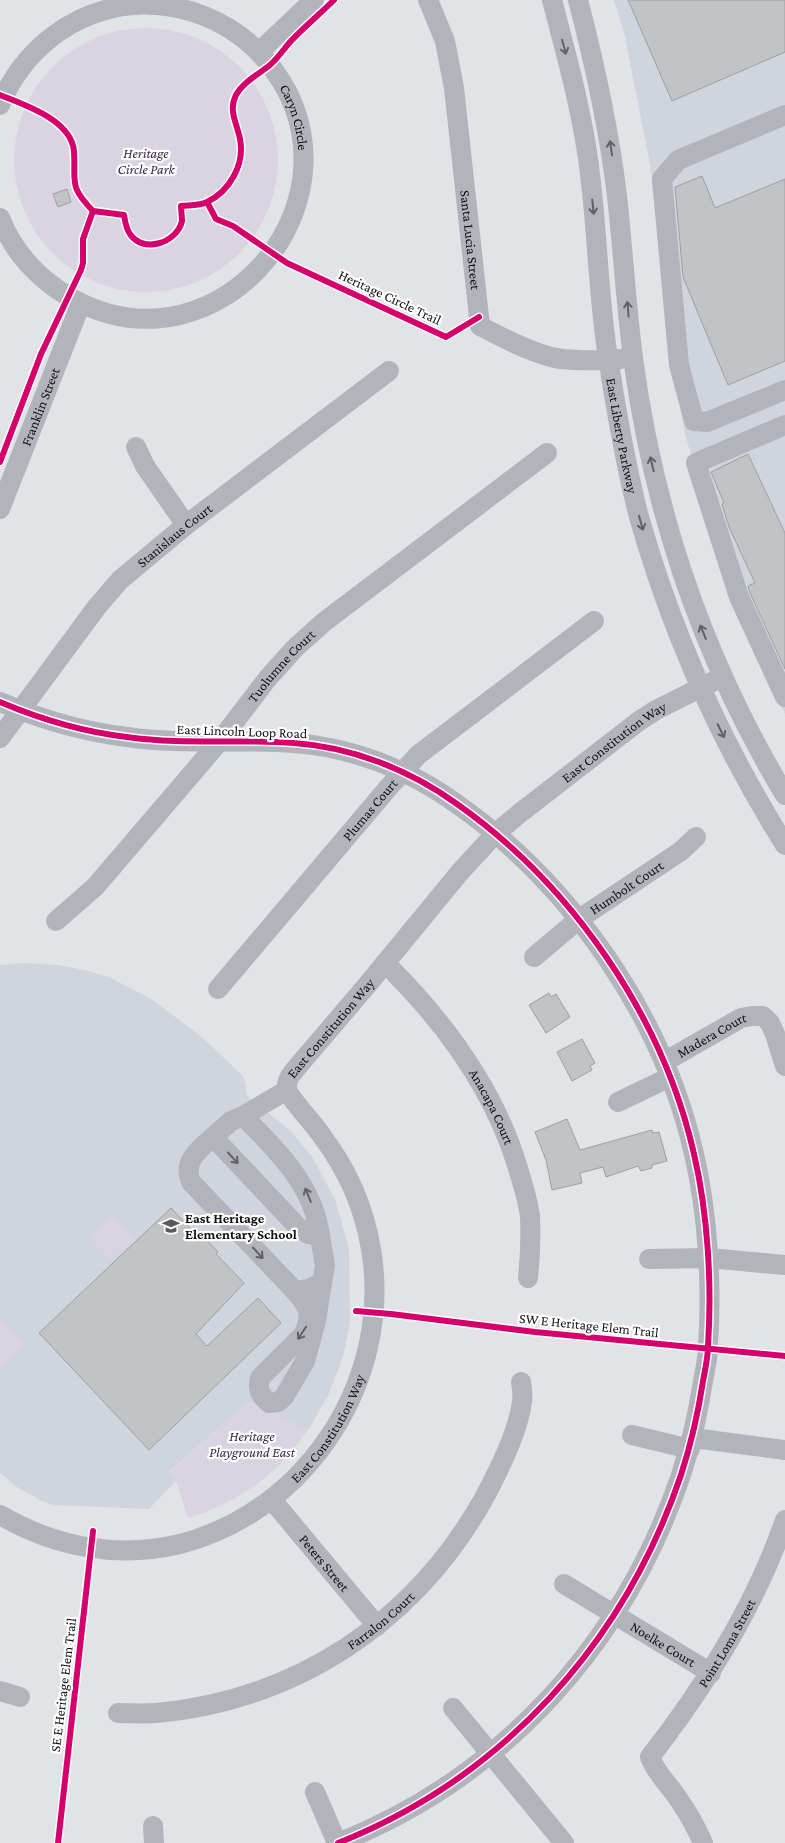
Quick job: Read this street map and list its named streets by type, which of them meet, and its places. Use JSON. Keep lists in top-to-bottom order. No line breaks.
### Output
{"streets":{"street":["Caryn Circle","Santa Lucia Street","Franklin Street","East Liberty Parkway","Stanislaus Court","Tuolumne Court","East Lincoln Loop Road","East Constitution Way","Plumas Court","Humbolt Court","Madera Court","Anacapa Court","Peters Street","Farralon Court","Point Loma Street","Noelke Court"],"cycle path":["Heritage Circle Trail","SW E Heritage Elem Trail","SE E Heritage Elem Trail"]},"crossings":[["Caryn Circle","Franklin Street"],["Santa Lucia Street","East Liberty Parkway"],["East Liberty Parkway","East Constitution Way"],["Stanislaus Court","East Lincoln Loop Road"],["Tuolumne Court","East Lincoln Loop Road"],["East Lincoln Loop Road","East Constitution Way"],["East Lincoln Loop Road","Plumas Court"],["East Lincoln Loop Road","Humbolt Court"],["East Lincoln Loop Road","Madera Court"],["East Lincoln Loop Road","Noelke Court"],["East Constitution Way","Anacapa Court"],["East Constitution Way","Peters Street"],["Peters Street","Farralon Court"],["Point Loma Street","Noelke Court"]],"parks":["Heritage Circle Park","Heritage Playground East"],"places":{"school or university":["East Heritage Elementary School"]}}
